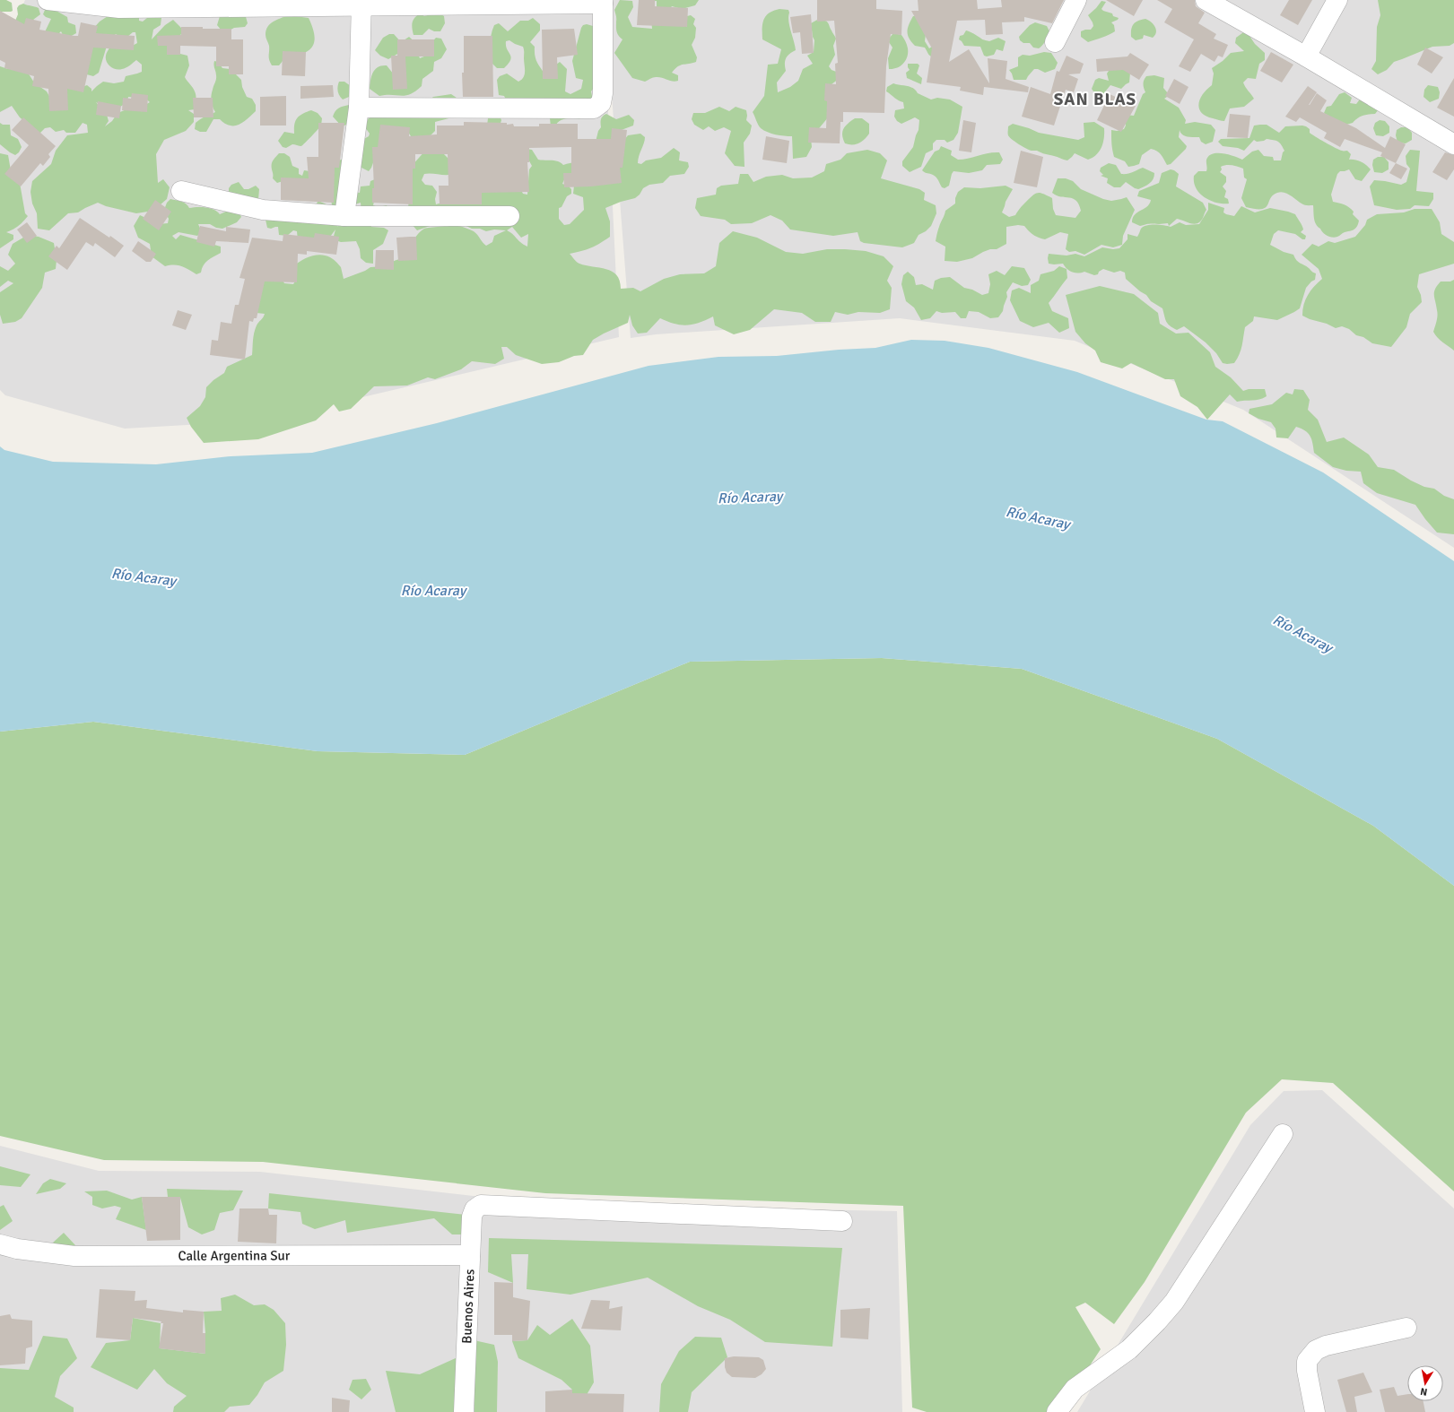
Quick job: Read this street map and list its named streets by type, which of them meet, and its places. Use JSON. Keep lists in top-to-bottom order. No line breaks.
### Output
{"streets":{"street":["Calle Argentina Sur","Buenos Aires"]},"crossings":[["Calle Argentina Sur","Buenos Aires"]],"districts":["SAN BLAS"],"water":["Río Acaray"],"north":"bottom"}
